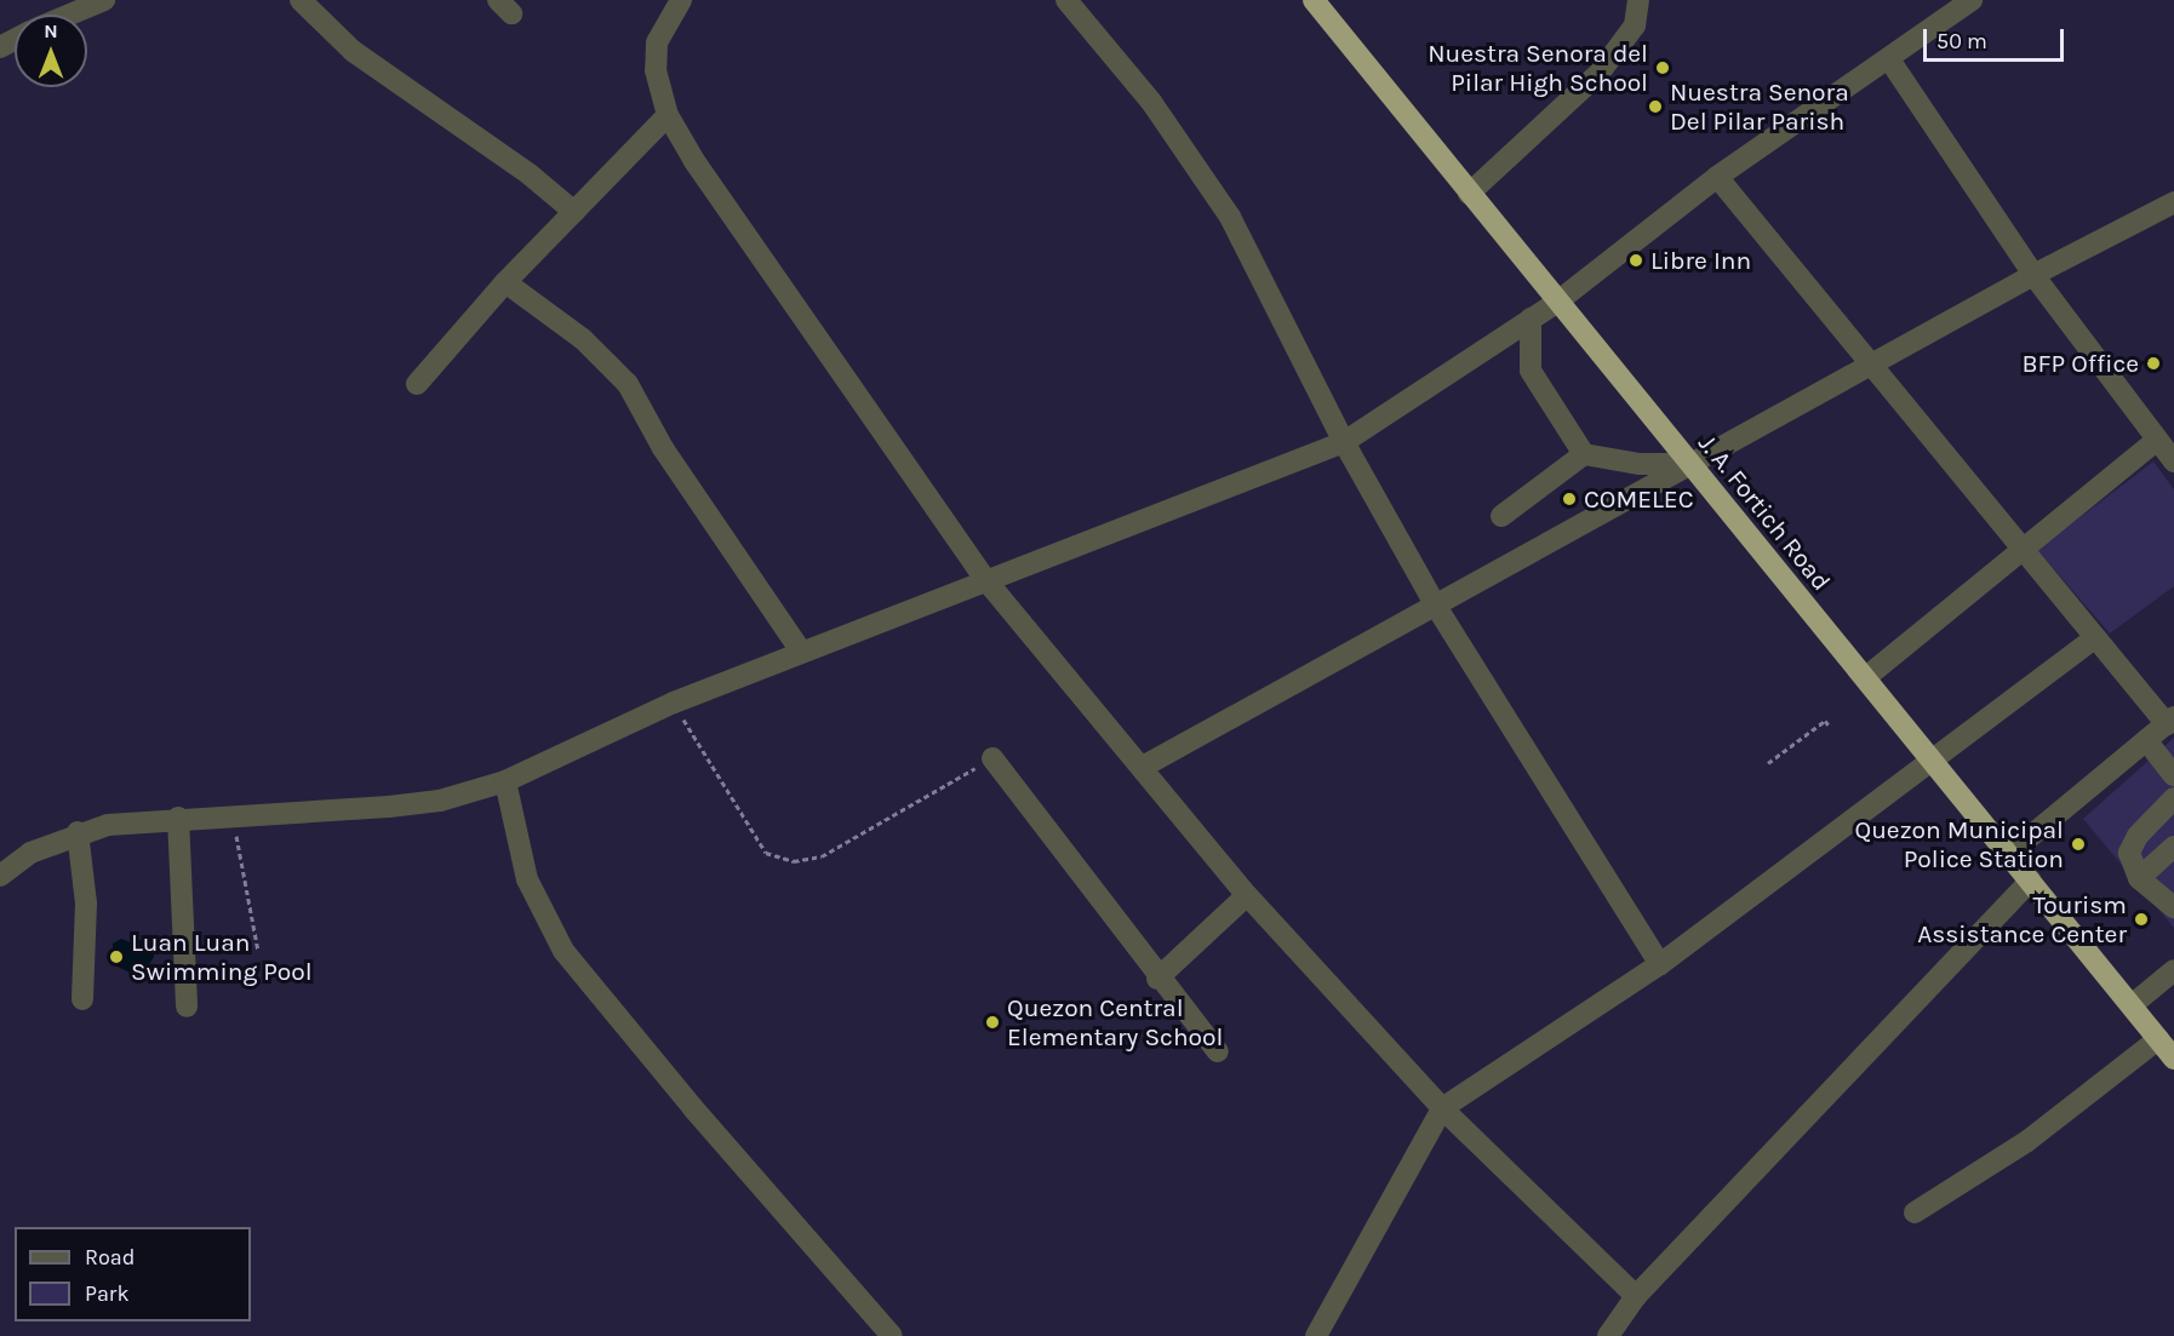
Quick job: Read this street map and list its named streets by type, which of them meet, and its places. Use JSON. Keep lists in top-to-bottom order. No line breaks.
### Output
{"streets":{"highway":["J. A. Fortich Road"]},"places":["Nuestra Senora del Pilar High School","Nuestra Senora Del Pilar Parish","Libre Inn","BFP Office","COMELEC","Quezon Municipal Police Station","Tourism Assistance Center","Luan Luan Swimming Pool","Quezon Central Elementary School"],"legend":["Road","Park"],"scale_bar":"50 m","north":"top"}
